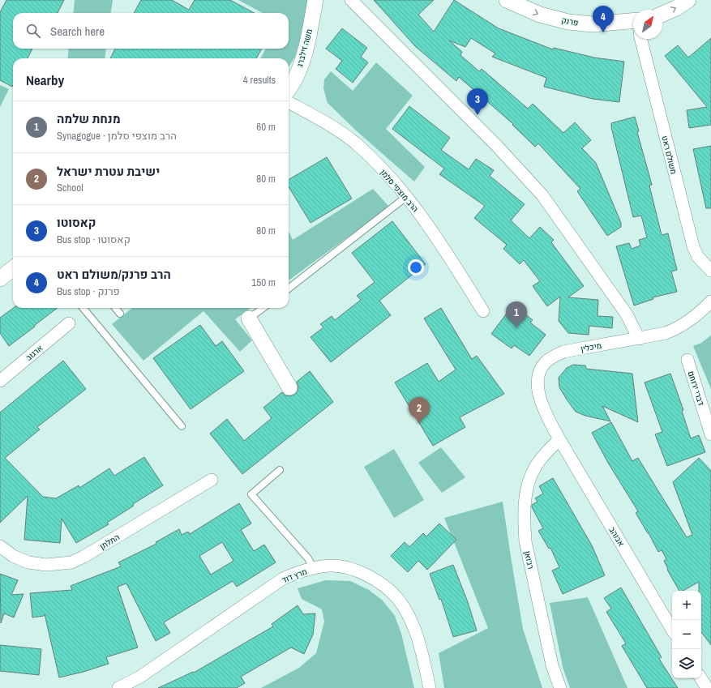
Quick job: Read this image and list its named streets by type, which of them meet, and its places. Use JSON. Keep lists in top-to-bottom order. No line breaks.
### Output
{"streets":{"street":["פרנק","משה זילברג","משולם ראט","הרב מוצפי סלמן","מיכלין","ארגוב","דברי ירוחם","אבוהב","התלתן","רג'ואן","מרץ דוד"]},"crossings":[["מיכלין","אבוהב"],["מיכלין","רג'ואן"],["אבוהב","רג'ואן"]],"one_way":["פרנק"],"north":"top right","page":{"pins":["4","3","1","2"],"search":"Search here","heading":["Nearby","4 results"],"list":[{"mark":"1","name":"מנחת שלמה","note":"Synagogue · הרב מוצפי סלמן","value":"60 m"},{"mark":"2","name":"ישיבת עטרת ישראל","note":"School","value":"80 m"},{"mark":"3","name":"קאסוטו","note":"Bus stop · קאסוטו","value":"80 m"},{"mark":"4","name":"הרב פרנק/משולם ראט","note":"Bus stop · פרנק","value":"150 m"}],"map_buttons":["+","−"]}}
